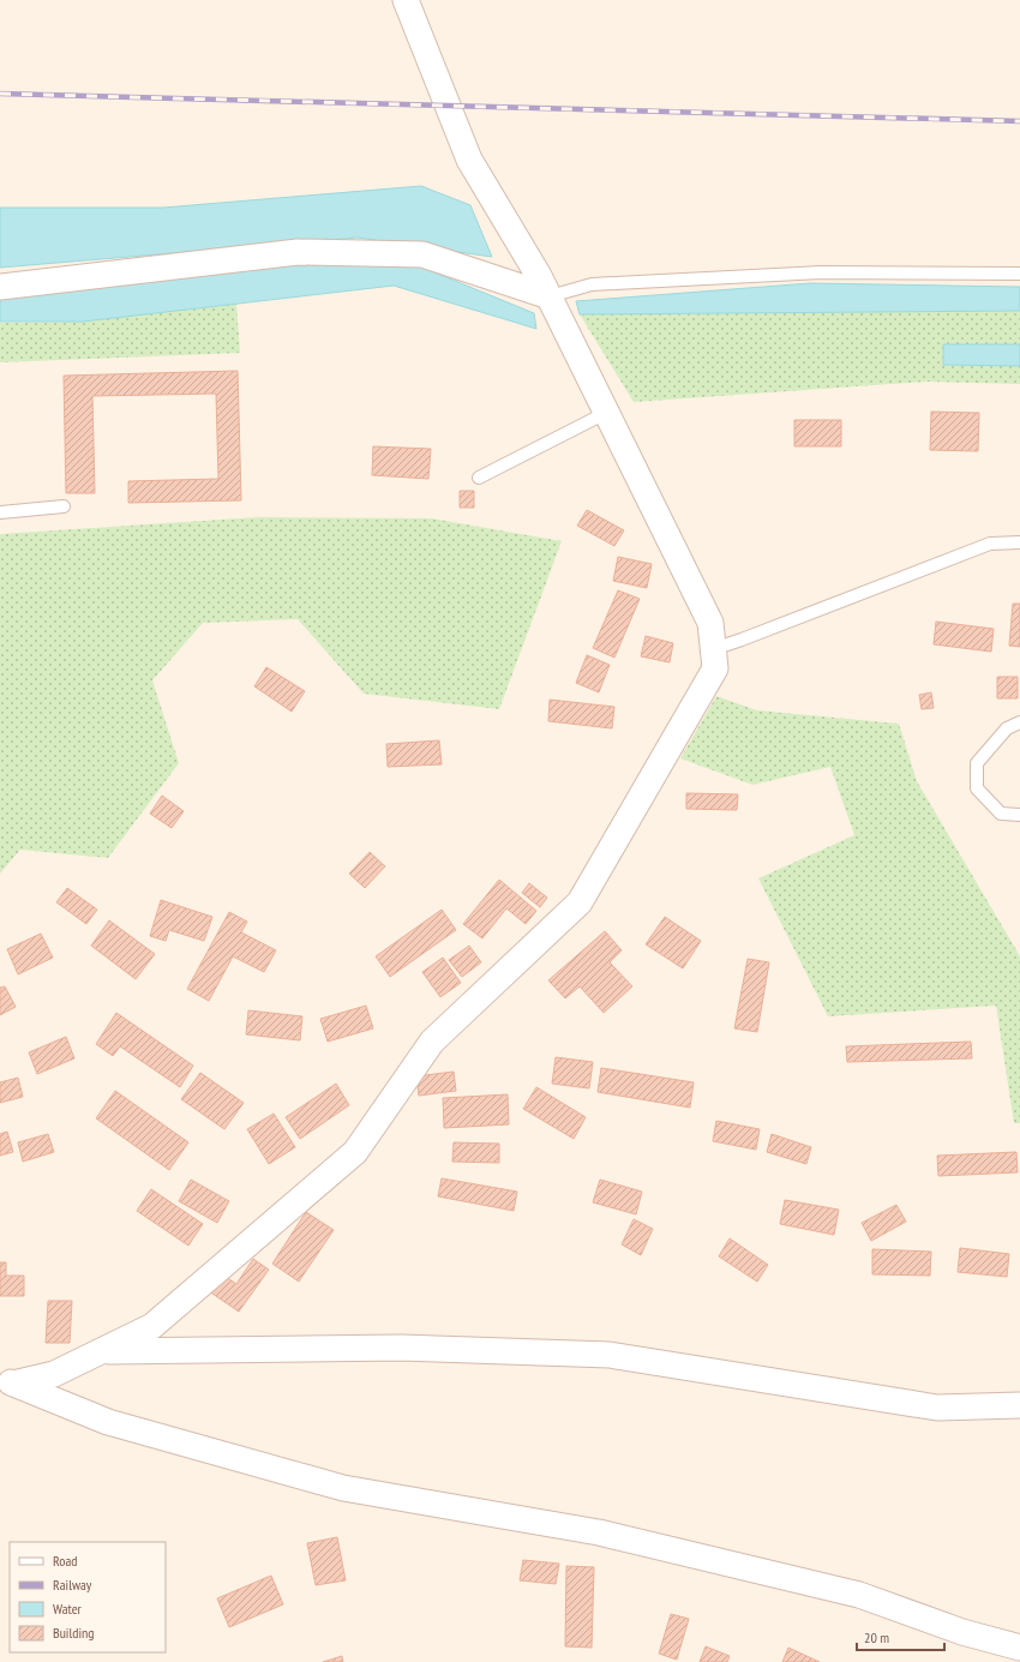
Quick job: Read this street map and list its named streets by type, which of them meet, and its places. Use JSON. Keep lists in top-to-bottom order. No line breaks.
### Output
{"legend":["Road","Railway","Water","Building"],"scale_bar":"20 m"}
